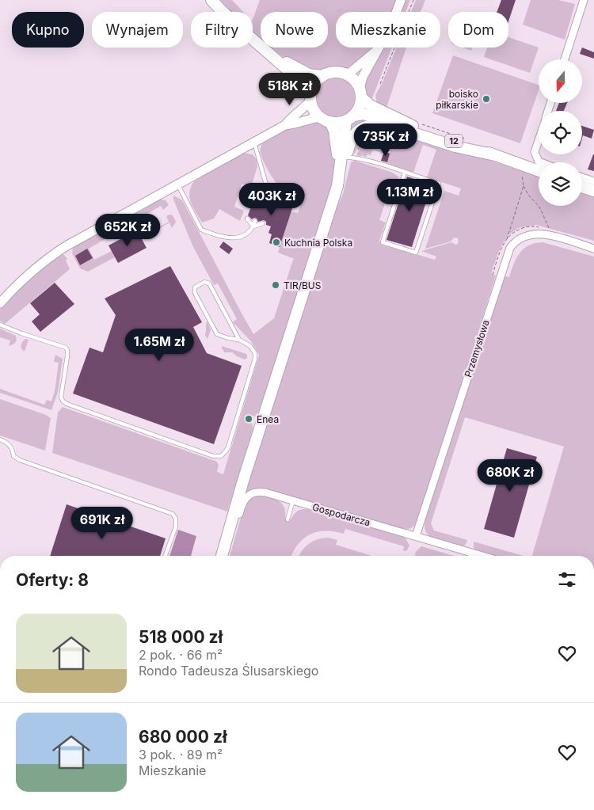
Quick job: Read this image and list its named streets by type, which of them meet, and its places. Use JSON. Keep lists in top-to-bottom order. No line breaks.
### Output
{"streets":{"main road":["12"],"street":["Przemysłowa","Gospodarcza"]},"crossings":[["Przemysłowa","Gospodarcza"]],"places":["boisko piłkarskie","Kuchnia Polska","TIR/BUS","Enea"],"north":"bottom","page":{"chip":["Kupno","Wynajem","Filtry","Nowe","Mieszkanie","Dom"],"price":["518K zł","735K zł","1.13M zł","403K zł","652K zł","1.65M zł","680K zł","691K zł"],"heading":"Oferty: 8","list":[{"name":"518 000 zł","note":"2 pok. · 66 m² · Rondo Tadeusza Ślusarskiego"},{"name":"680 000 zł","note":"3 pok. · 89 m² · Mieszkanie"}]}}
